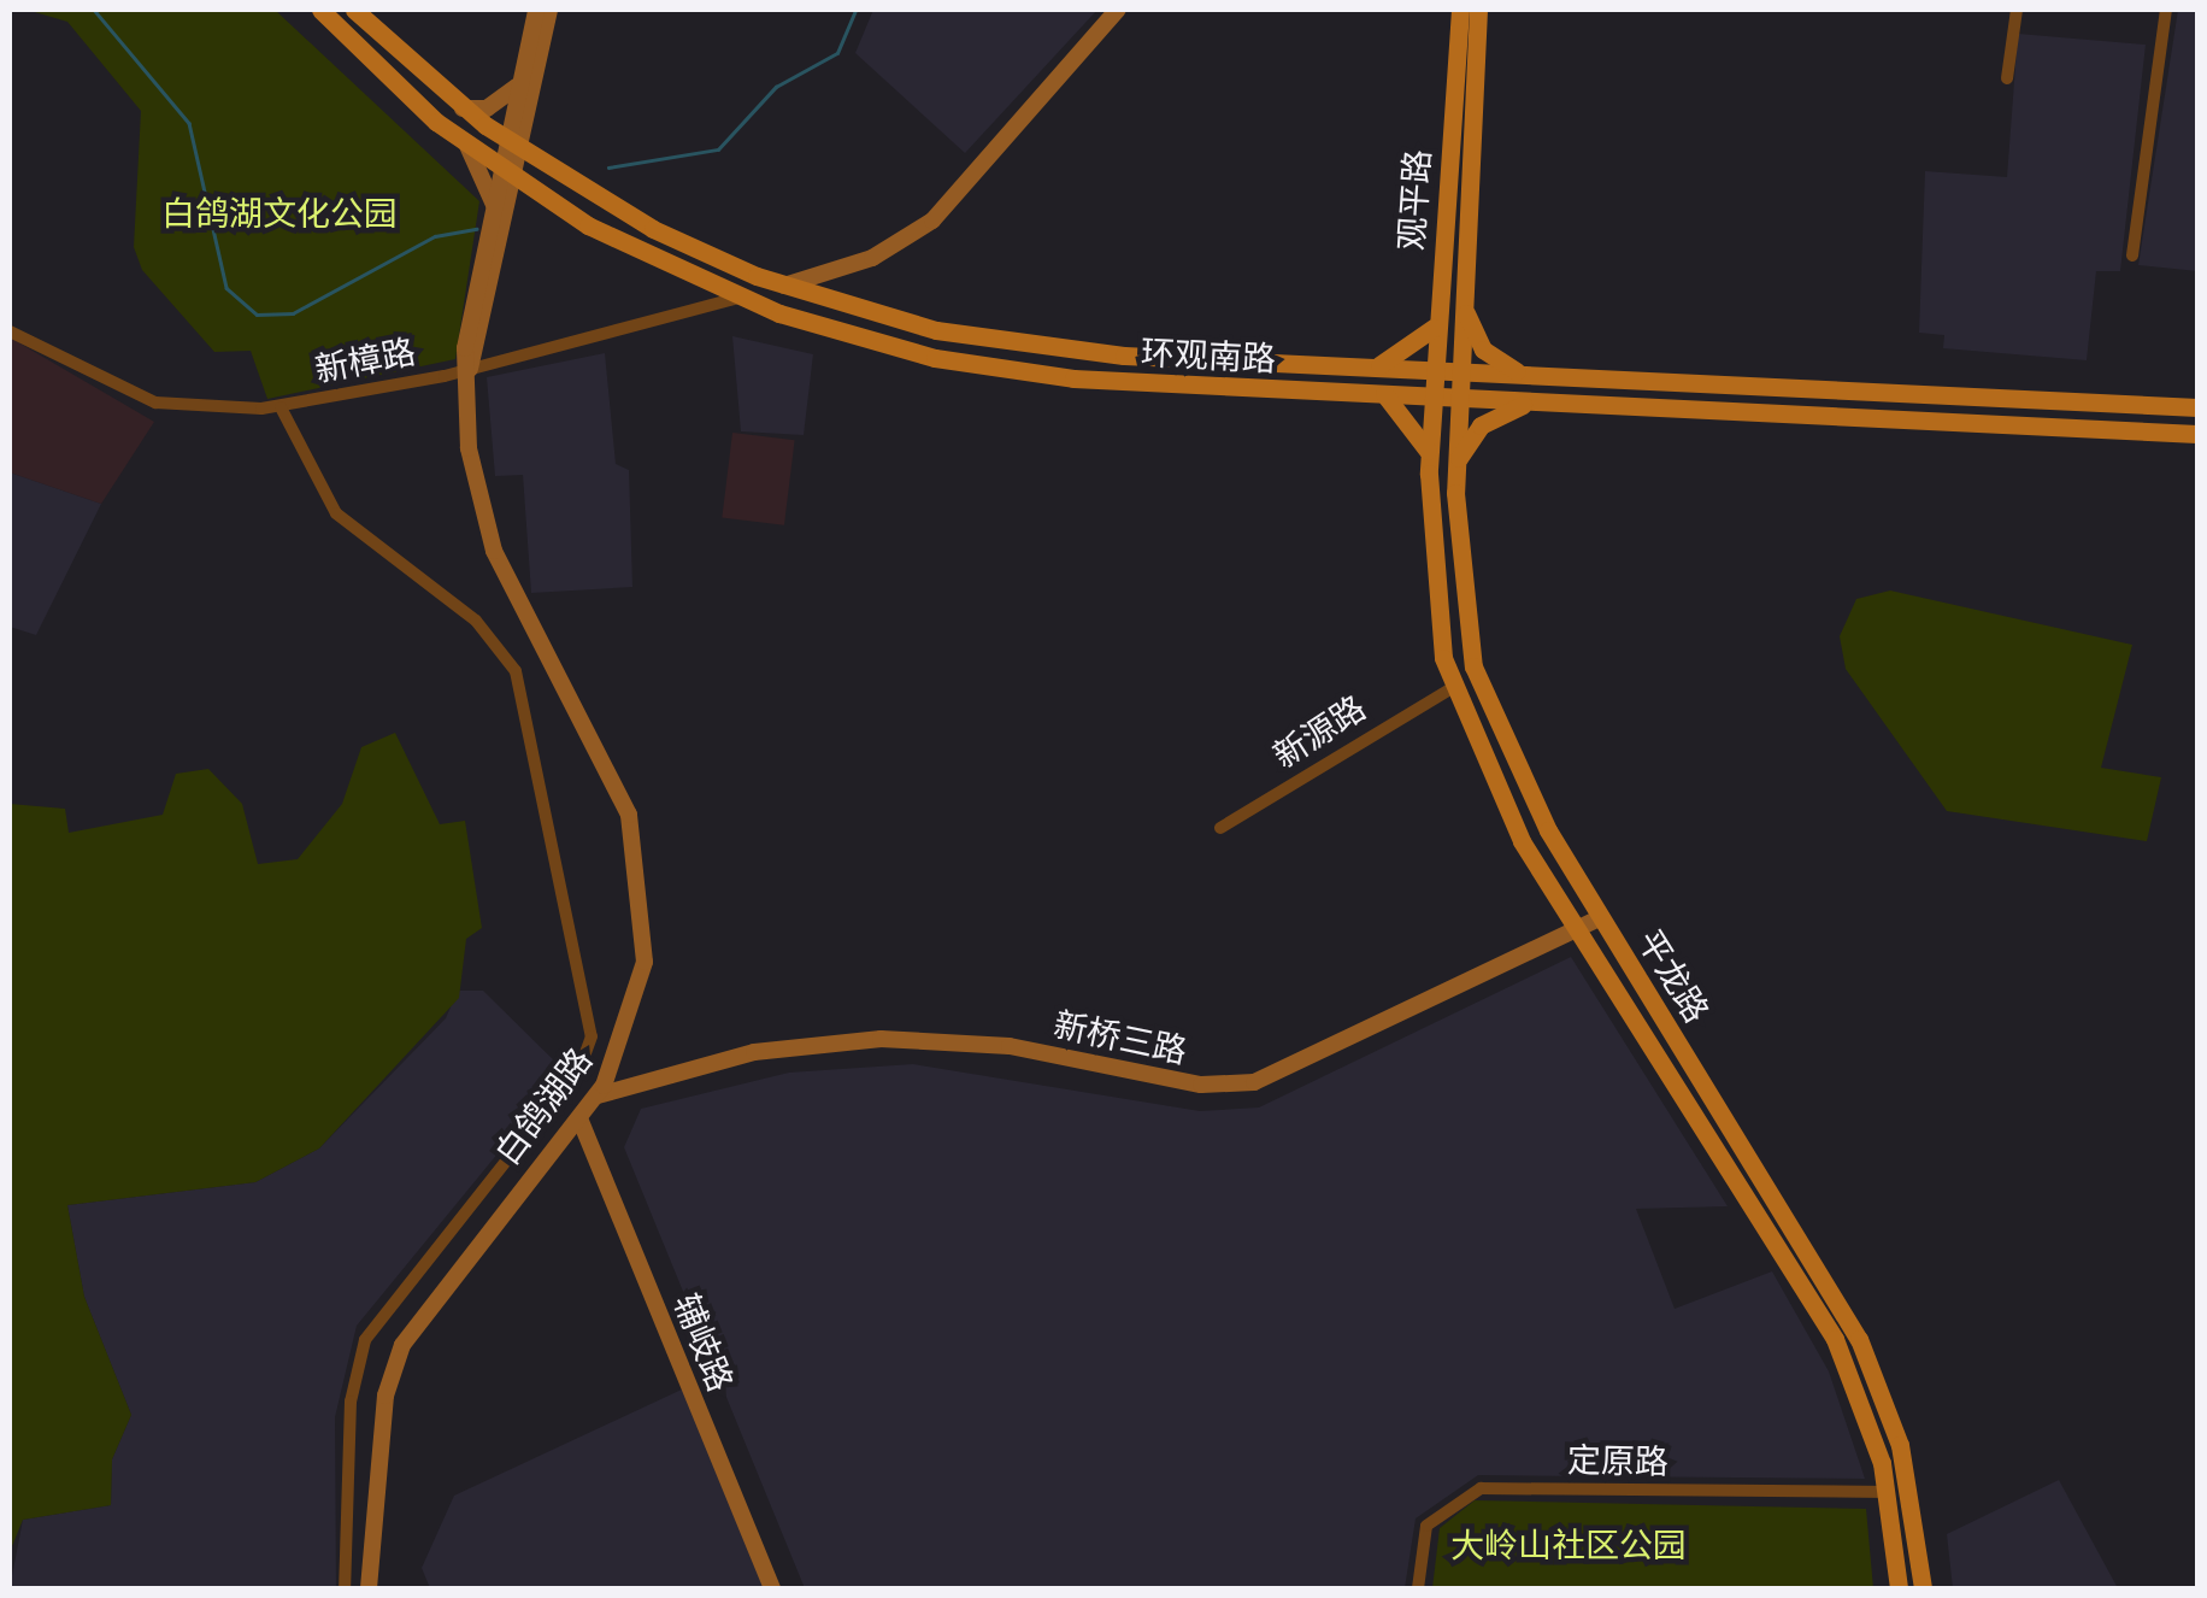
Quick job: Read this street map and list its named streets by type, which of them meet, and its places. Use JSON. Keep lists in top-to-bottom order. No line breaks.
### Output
{"streets":{"main road":["观平路","环观南路","平龙路"],"street":["新樟路","新源路","新桥三路","白鸽湖路","辅岐路","定原路"]},"crossings":[["观平路","环观南路"],["观平路","平龙路"],["环观南路","新樟路"],["环观南路","平龙路"],["环观南路","白鸽湖路"],["新樟路","白鸽湖路"],["新源路","平龙路"],["平龙路","新桥三路"],["平龙路","定原路"],["新桥三路","白鸽湖路"],["白鸽湖路","辅岐路"]],"parks":["白鸽湖文化公园","大岭山社区公园"]}
